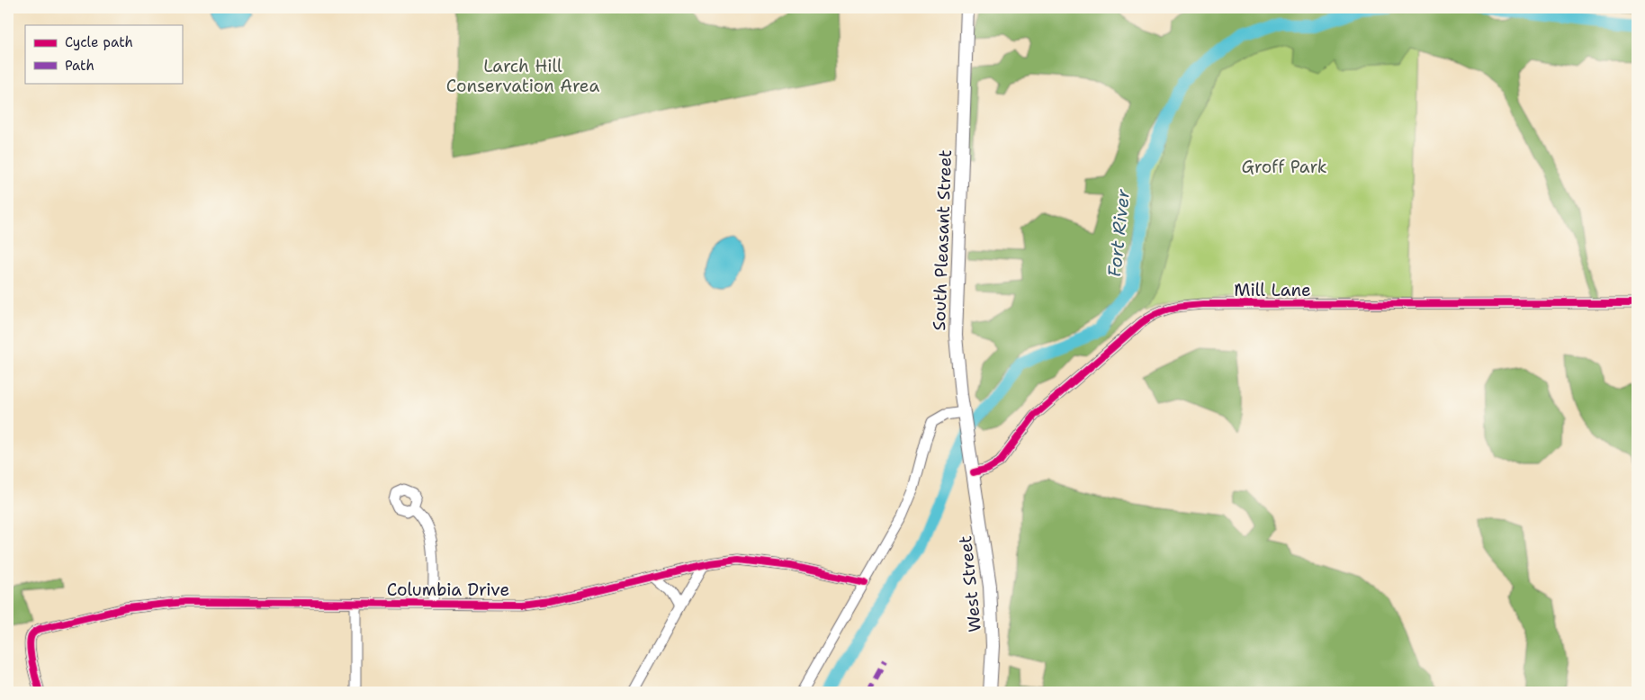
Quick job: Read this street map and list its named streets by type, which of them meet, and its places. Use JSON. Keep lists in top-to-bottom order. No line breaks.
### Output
{"streets":{"main road":["South Pleasant Street","West Street"],"street":["Mill Lane","Columbia Drive"]},"crossings":[["South Pleasant Street","Mill Lane"],["South Pleasant Street","West Street"],["Mill Lane","West Street"]],"water":["Fort River"],"parks":["Larch Hill Conservation Area","Groff Park"],"legend":["Cycle path","Path"]}
